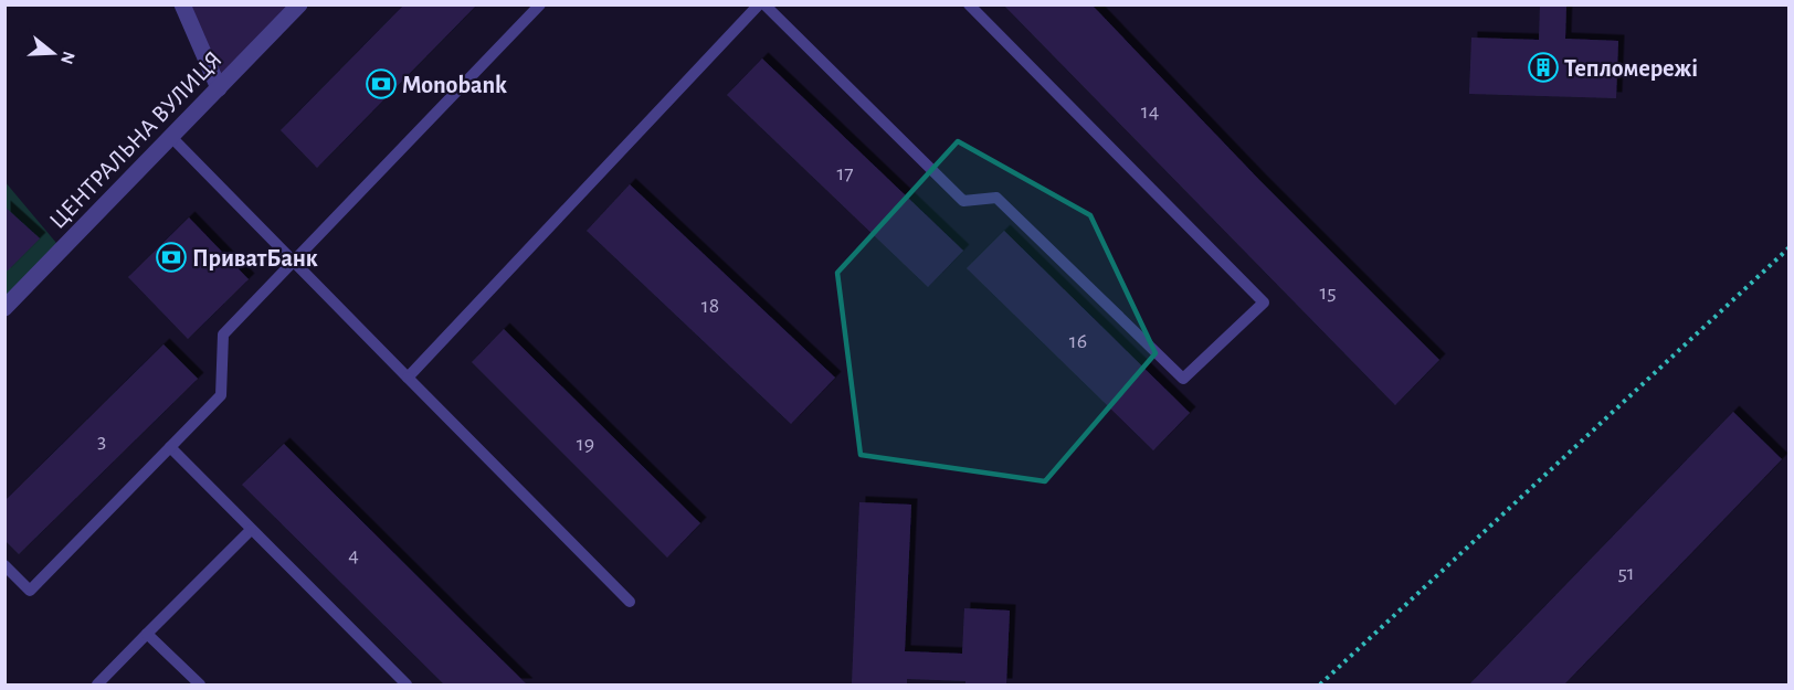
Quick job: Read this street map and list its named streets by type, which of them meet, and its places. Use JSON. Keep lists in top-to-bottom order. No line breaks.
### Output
{"streets":{"street":["ЦЕНТРАЛЬНА ВУЛИЦЯ"]},"places":{"building":["Тепломережі"],"bank":["Monobank","ПриватБанк"]},"house_numbers":["14","17","15","18","16","3","19","4","51"],"north":"right"}
